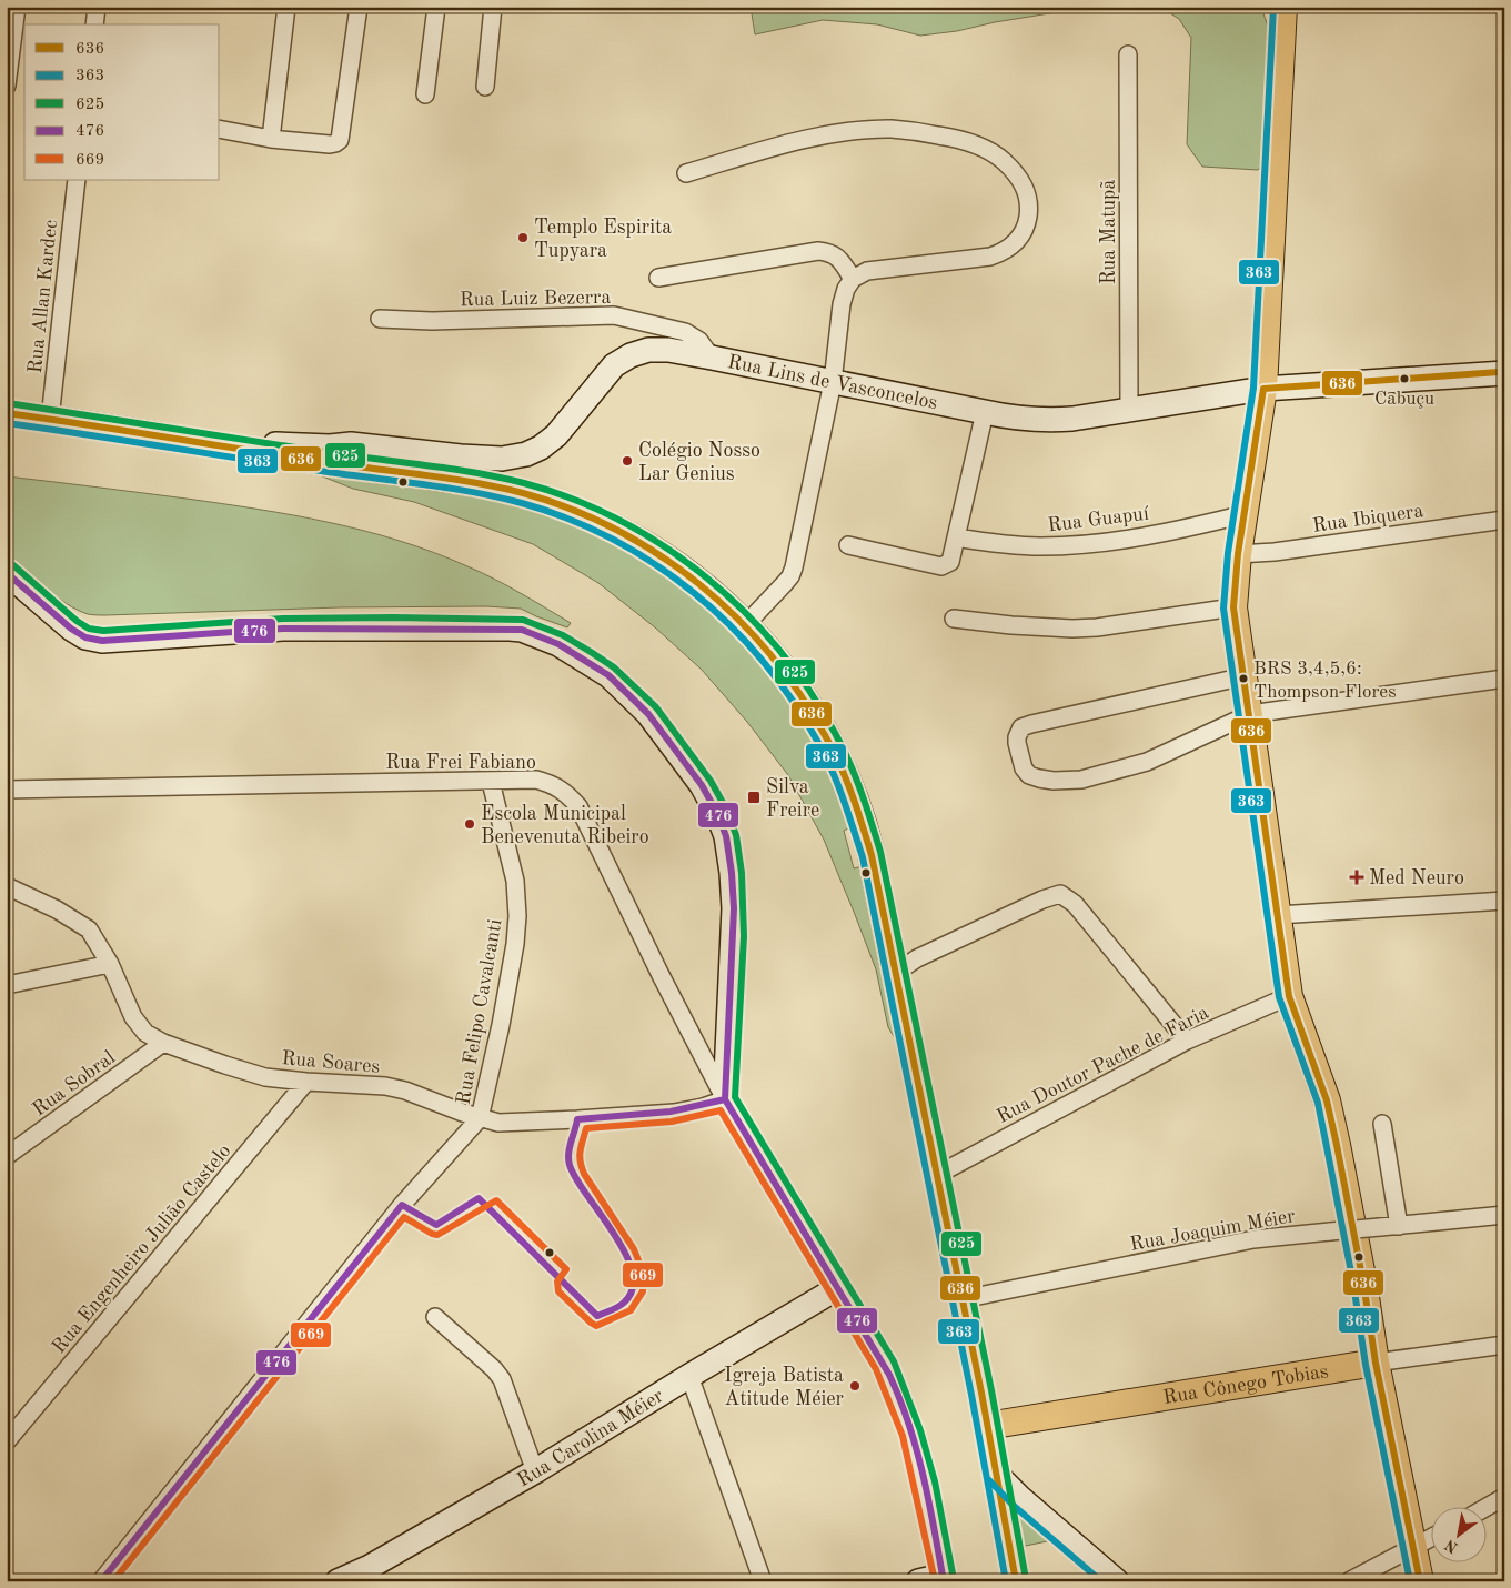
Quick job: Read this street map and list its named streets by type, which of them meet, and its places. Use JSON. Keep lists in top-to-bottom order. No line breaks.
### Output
{"streets":{"main road":["Rua Cônego Tobias"],"street":["Rua Matupã","Rua Allan Kardec","Rua Luiz Bezerra","Rua Lins de Vasconcelos","Rua Ibiquera","Rua Guapuí","Rua Frei Fabiano","Rua Felipo Cavalcanti","Rua Soares","Rua Doutor Pache de Faria","Rua Sobral","Rua Joaquim Méier","Rua Engenheiro Julião Castelo","Rua Carolina Méier"]},"crossings":[["Rua Matupã","Rua Lins de Vasconcelos"],["Rua Luiz Bezerra","Rua Lins de Vasconcelos"],["Rua Frei Fabiano","Rua Felipo Cavalcanti"],["Rua Frei Fabiano","Rua Soares"],["Rua Felipo Cavalcanti","Rua Soares"],["Rua Soares","Rua Sobral"],["Rua Soares","Rua Engenheiro Julião Castelo"]],"places":{"other":["Templo Espirita Tupyara","Cabuçu","Colégio Nosso Lar Genius","BRS 3,4,5,6: Thompson Flores","Escola Municipal Benevenuta Ribeiro","Igreja Batista Atitude Méier"],"transit":["Silva Freire"],"health":["Med Neuro"]},"lines":["transit line 363","transit line 636","transit line 625","transit line 476","transit line 669"],"legend":["636","363","625","476","669"],"north":"bottom left"}
